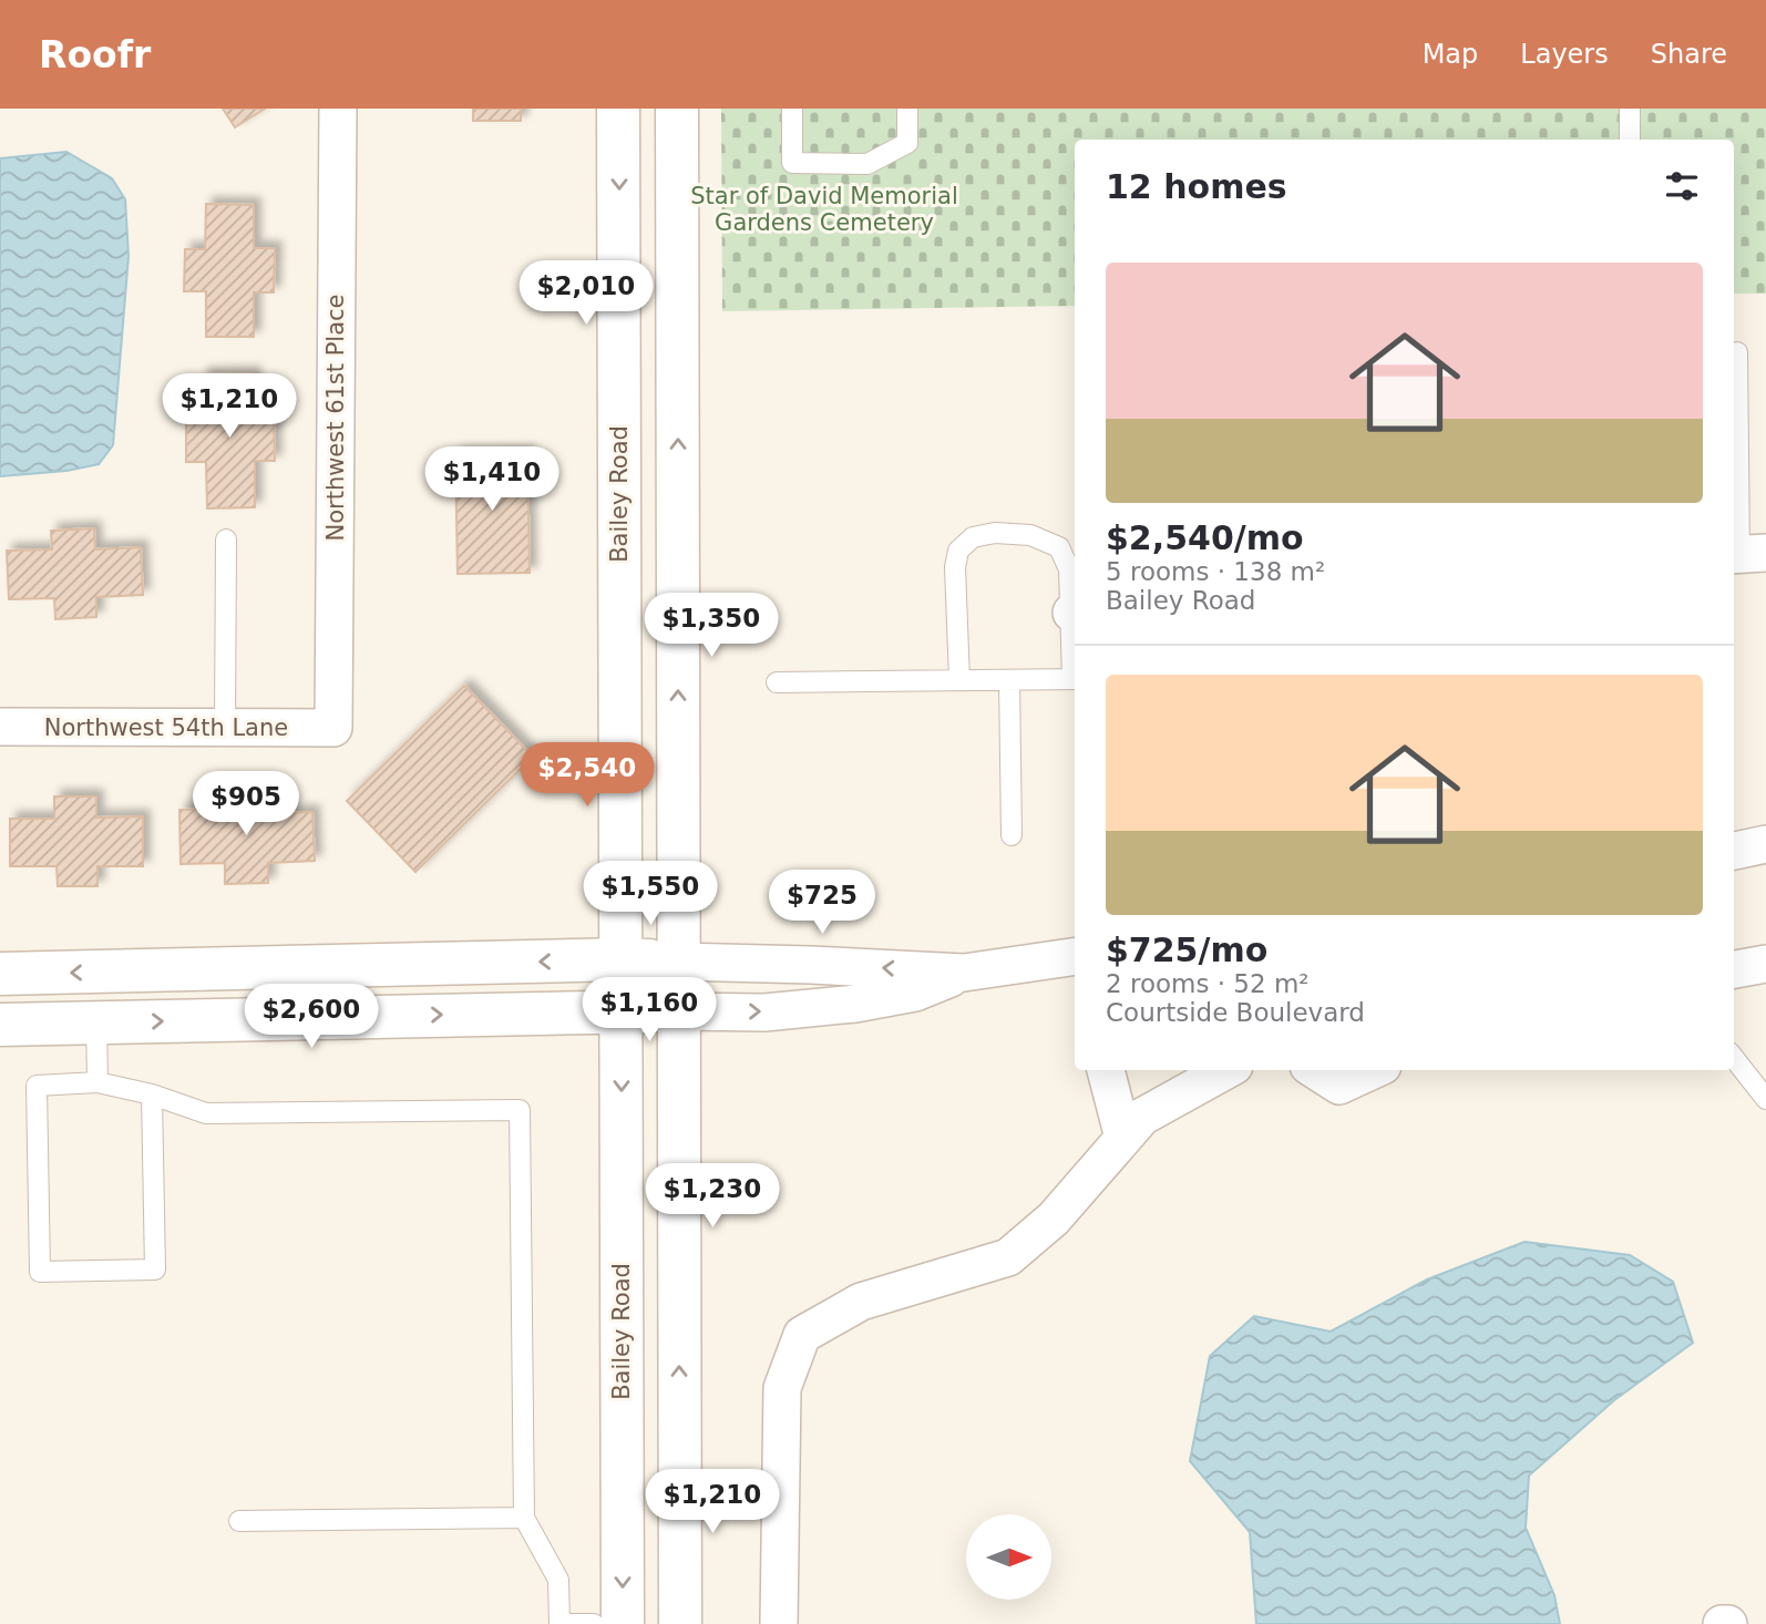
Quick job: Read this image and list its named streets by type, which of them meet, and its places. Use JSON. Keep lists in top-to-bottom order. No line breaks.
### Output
{"streets":{"street":["Northwest 61st Place","Bailey Road","Northwest 54th Lane"]},"crossings":[["Northwest 61st Place","Northwest 54th Lane"]],"parks":["Star of David Memorial Gardens Cemetery"],"north":"right","page":{"header":"Roofr","nav":["Map","Layers","Share"],"heading":"12 homes","list":[{"name":"$2,540/mo","note":"5 rooms · 138 m² · Bailey Road"},{"name":"$725/mo","note":"2 rooms · 52 m² · Courtside Boulevard"}],"price":["$2,010","$1,210","$1,410","$1,350","$2,540","$905","$1,550","$725","$1,160","$2,600","$1,230","$1,210"]}}
